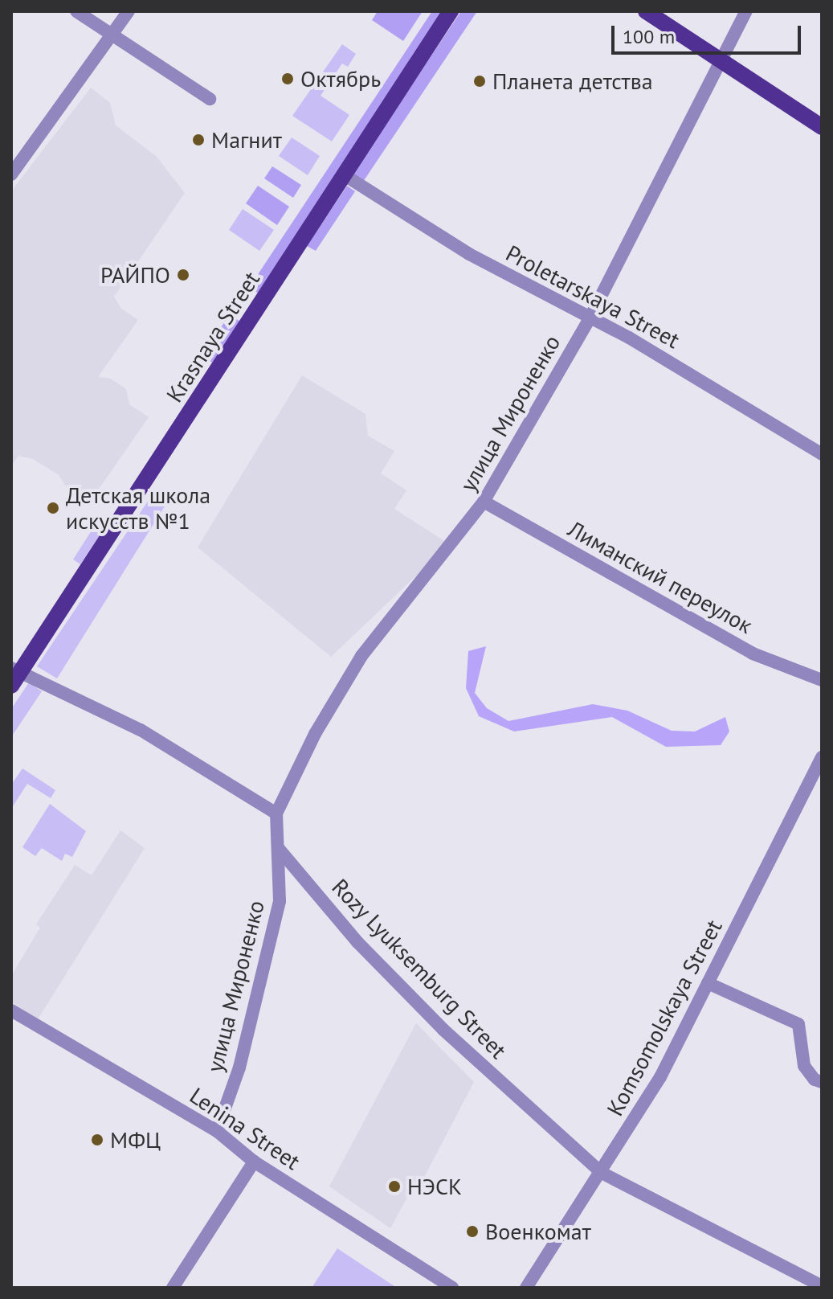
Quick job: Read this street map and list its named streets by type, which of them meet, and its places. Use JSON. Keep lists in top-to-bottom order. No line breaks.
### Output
{"streets":{"main road":["Krasnaya Street"],"street":["Proletarskaya Street","улица Мироненко","Лиманский переулок","Rozy Lyuksemburg Street","Komsomolskaya Street","Lenina Street"]},"crossings":[["Proletarskaya Street","Krasnaya Street"],["Proletarskaya Street","улица Мироненко"],["улица Мироненко","Лиманский переулок"],["улица Мироненко","Rozy Lyuksemburg Street"],["улица Мироненко","Lenina Street"],["Rozy Lyuksemburg Street","Komsomolskaya Street"]],"places":["Октябрь","Планета детства","Магнит","РАЙПО","Детская школа искусств №1","МФЦ","НЭСК","Военкомат"],"scale_bar":"100 m"}
